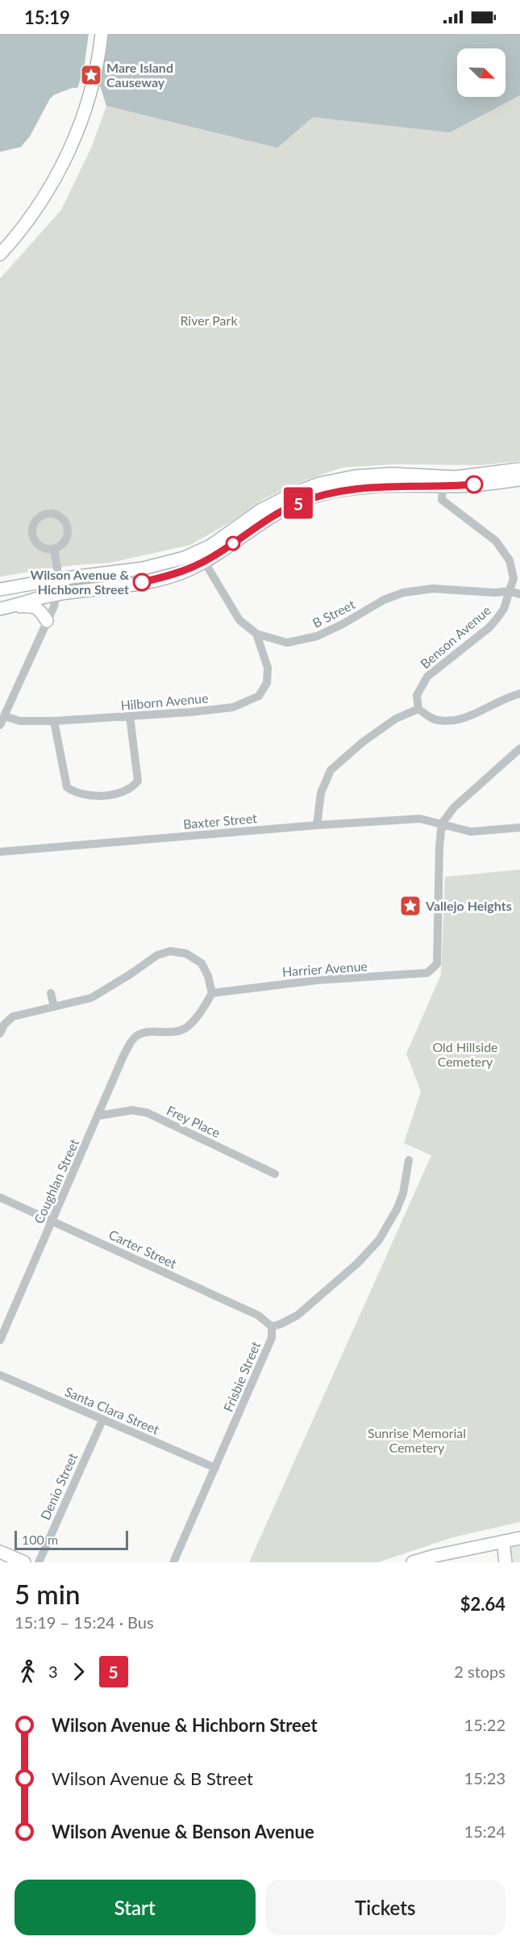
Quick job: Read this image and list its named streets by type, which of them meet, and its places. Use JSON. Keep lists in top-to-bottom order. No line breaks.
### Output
{"streets":{"street":["B Street","Benson Avenue","Hilborn Avenue","Baxter Street","Harrier Avenue","Frey Place","Coughlan Street","Carter Street","Frisbie Street","Santa Clara Street","Denio Street"]},"crossings":[["B Street","Benson Avenue"],["B Street","Hilborn Avenue"],["Baxter Street","Harrier Avenue"],["Harrier Avenue","Coughlan Street"],["Frey Place","Coughlan Street"],["Coughlan Street","Carter Street"],["Carter Street","Frisbie Street"],["Frisbie Street","Santa Clara Street"],["Santa Clara Street","Denio Street"]],"parks":["River Park","Old Hillside Cemetery","Sunrise Memorial Cemetery"],"places":{"place":["Mare Island Causeway","Vallejo Heights"],"other":["Wilson Avenue & Hichborn Street"]},"lines":["bus line 5"],"scale_bar":"100 m","north":"bottom right","page":{"status":"15:19","on_map":"5","scale":"100 m","heading":["5 min","15:19 – 15:24 · Bus","$2.64"],"legs":["3","5","2 stops"],"list":[{"name":"Wilson Avenue & Hichborn Street","value":"15:22"},{"name":"Wilson Avenue & B Street","value":"15:23"},{"name":"Wilson Avenue & Benson Avenue","value":"15:24"}],"buttons":["Start","Tickets"]}}
